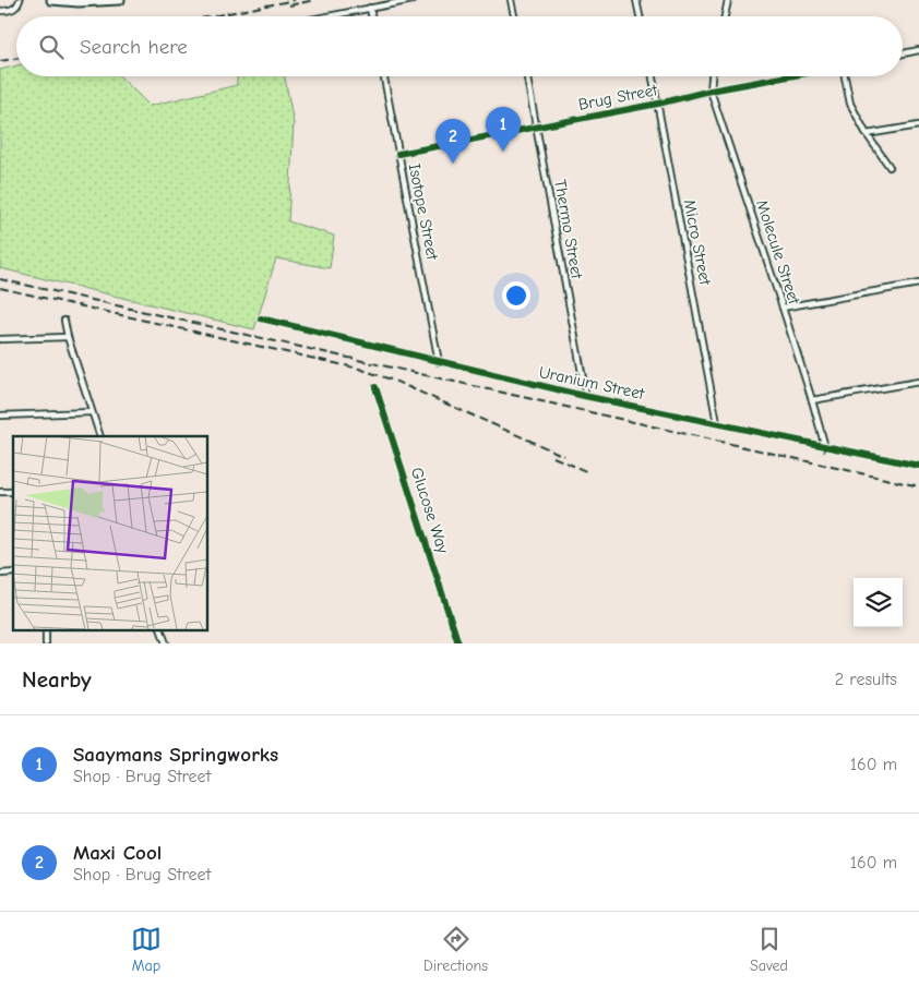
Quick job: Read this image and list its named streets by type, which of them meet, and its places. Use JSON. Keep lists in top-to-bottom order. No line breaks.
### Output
{"streets":{"street":["Brug Street","Isotope Street","Thermo Street","Micro Street","Molecule Street","Uranium Street","Glucose Way"]},"crossings":[["Brug Street","Isotope Street"],["Brug Street","Thermo Street"],["Brug Street","Micro Street"],["Brug Street","Molecule Street"],["Isotope Street","Uranium Street"],["Thermo Street","Uranium Street"],["Micro Street","Uranium Street"],["Molecule Street","Uranium Street"]],"page":{"search":"Search here","pins":["1","2"],"heading":["Nearby","2 results"],"list":[{"mark":"1","name":"Saaymans Springworks","note":"Shop · Brug Street","value":"160 m"},{"mark":"2","name":"Maxi Cool","note":"Shop · Brug Street","value":"160 m"}],"nav":["Map","Directions","Saved"]}}
